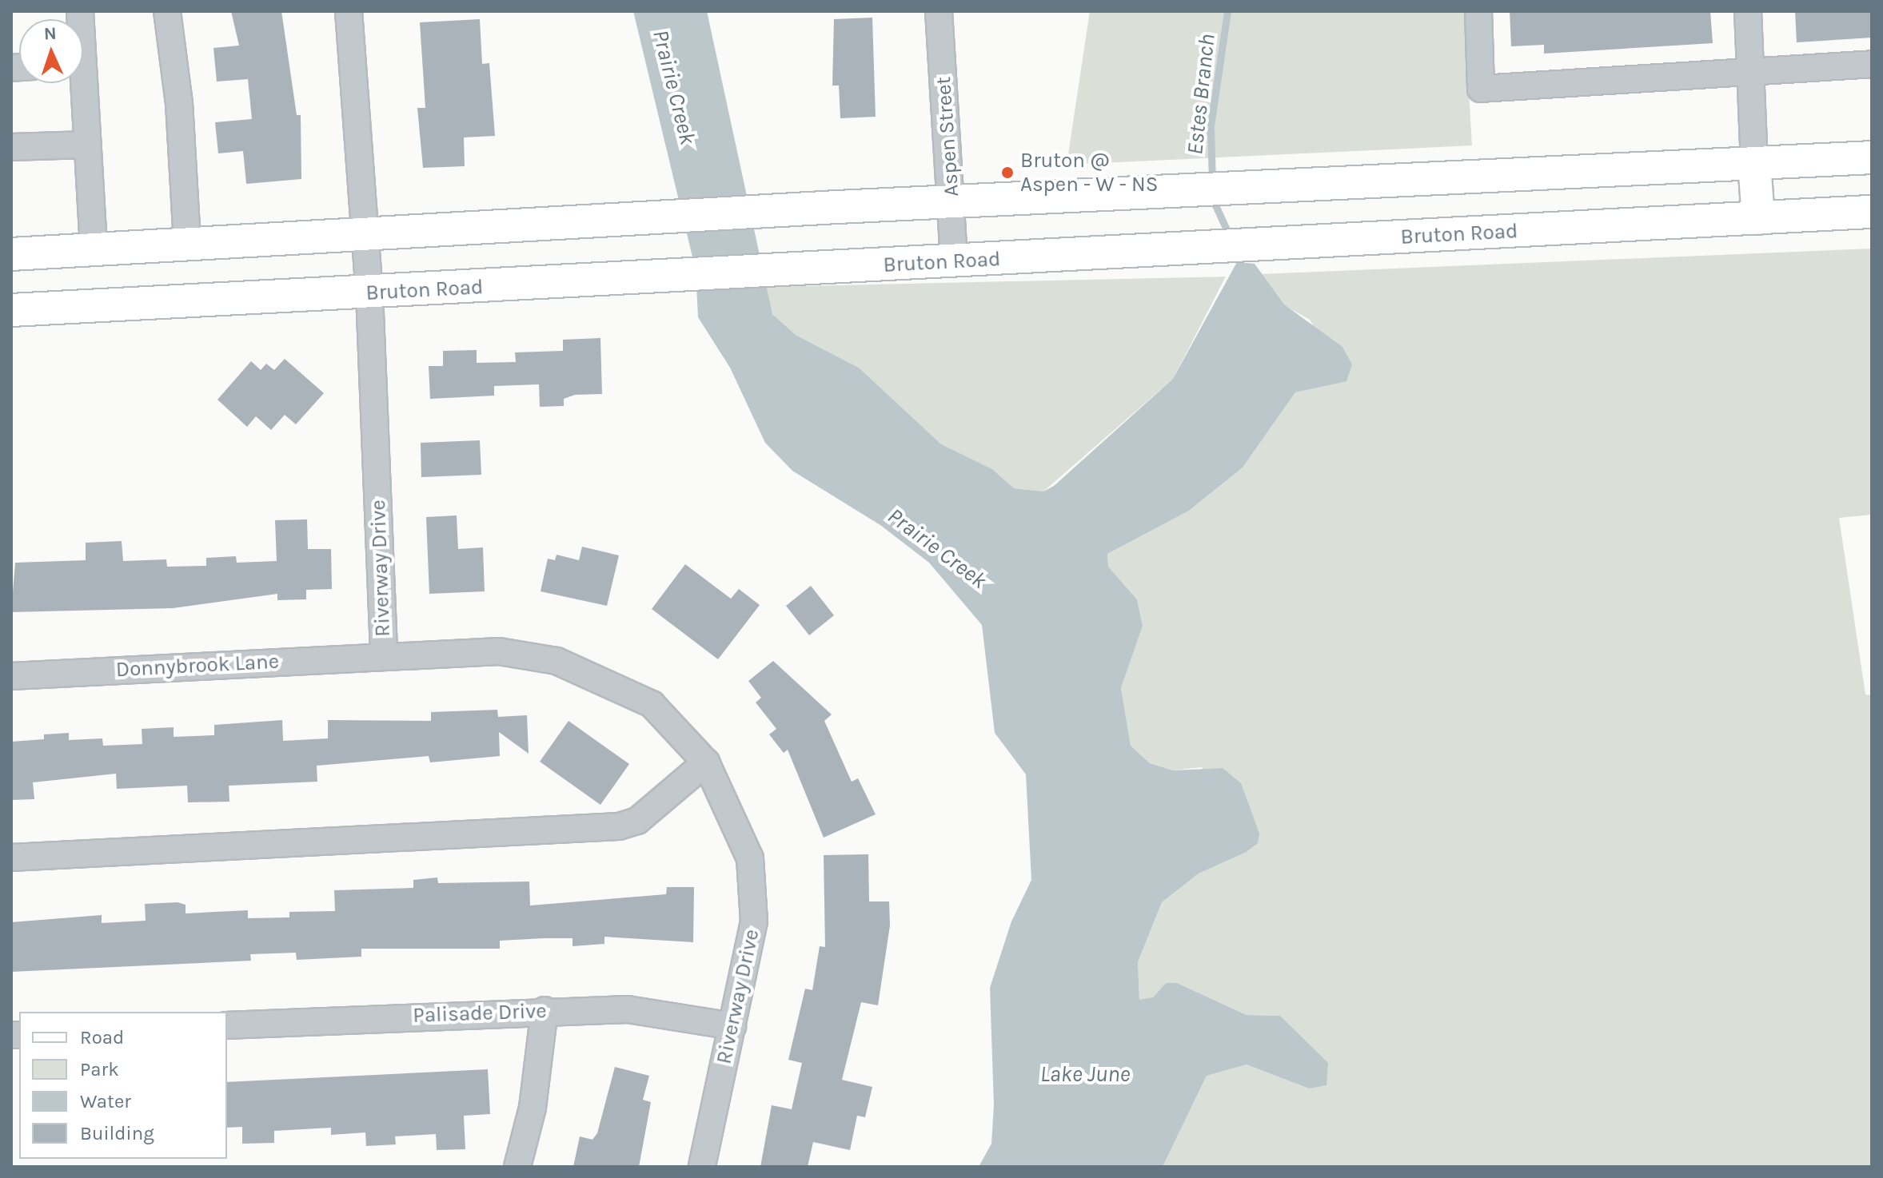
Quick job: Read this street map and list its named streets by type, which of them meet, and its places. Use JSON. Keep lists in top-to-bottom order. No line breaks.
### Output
{"streets":{"main road":["Bruton Road"],"street":["Aspen Street","Riverway Drive","Donnybrook Lane","Palisade Drive"]},"crossings":[["Aspen Street","Bruton Road"],["Bruton Road","Riverway Drive"],["Riverway Drive","Donnybrook Lane"],["Riverway Drive","Palisade Drive"]],"water":["Prairie Creek","Estes Branch","Lake June"],"places":["Bruton @ Aspen - W - NS"],"legend":["Road","Park","Water","Building"],"north":"top"}
